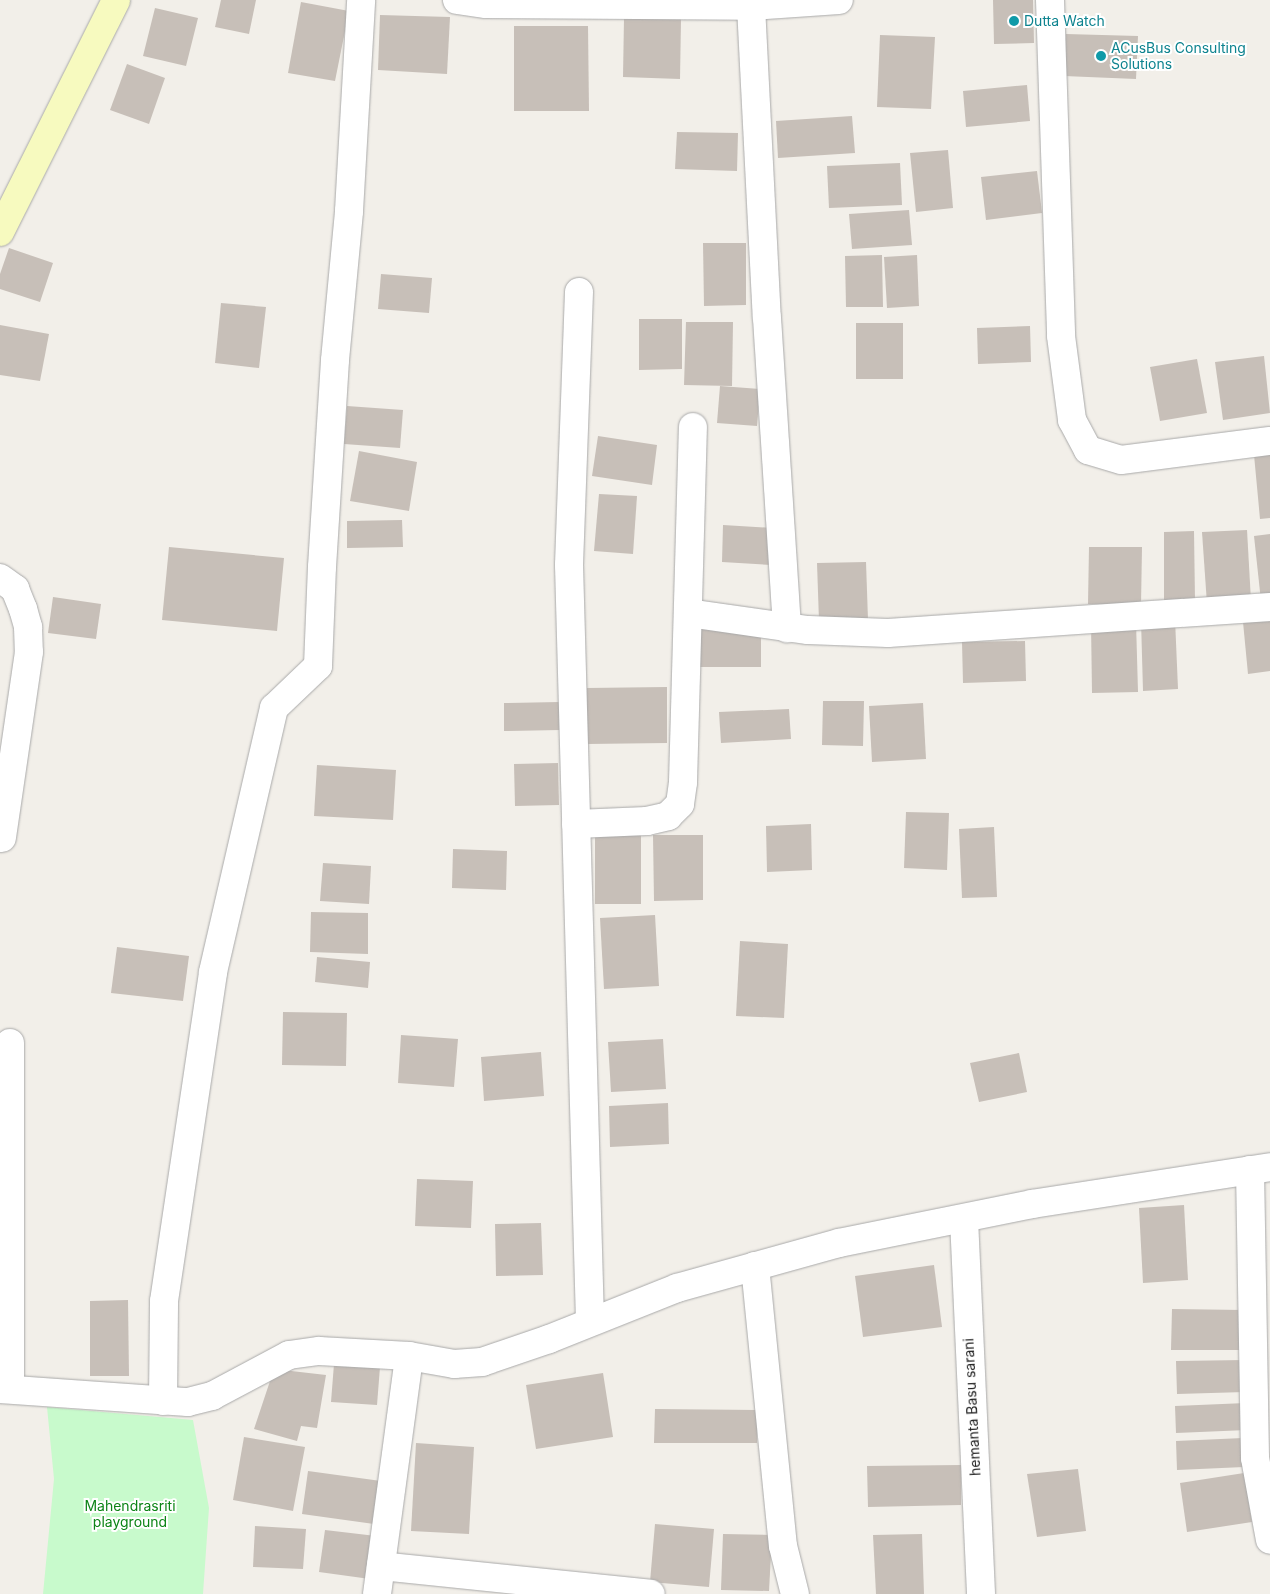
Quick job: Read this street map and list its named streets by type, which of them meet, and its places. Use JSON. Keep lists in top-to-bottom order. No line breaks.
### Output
{"streets":{"street":["hemanta Basu sarani"]},"parks":["Mahendrasriti playground"],"places":["Dutta Watch","ACusBus Consulting Solutions"]}
